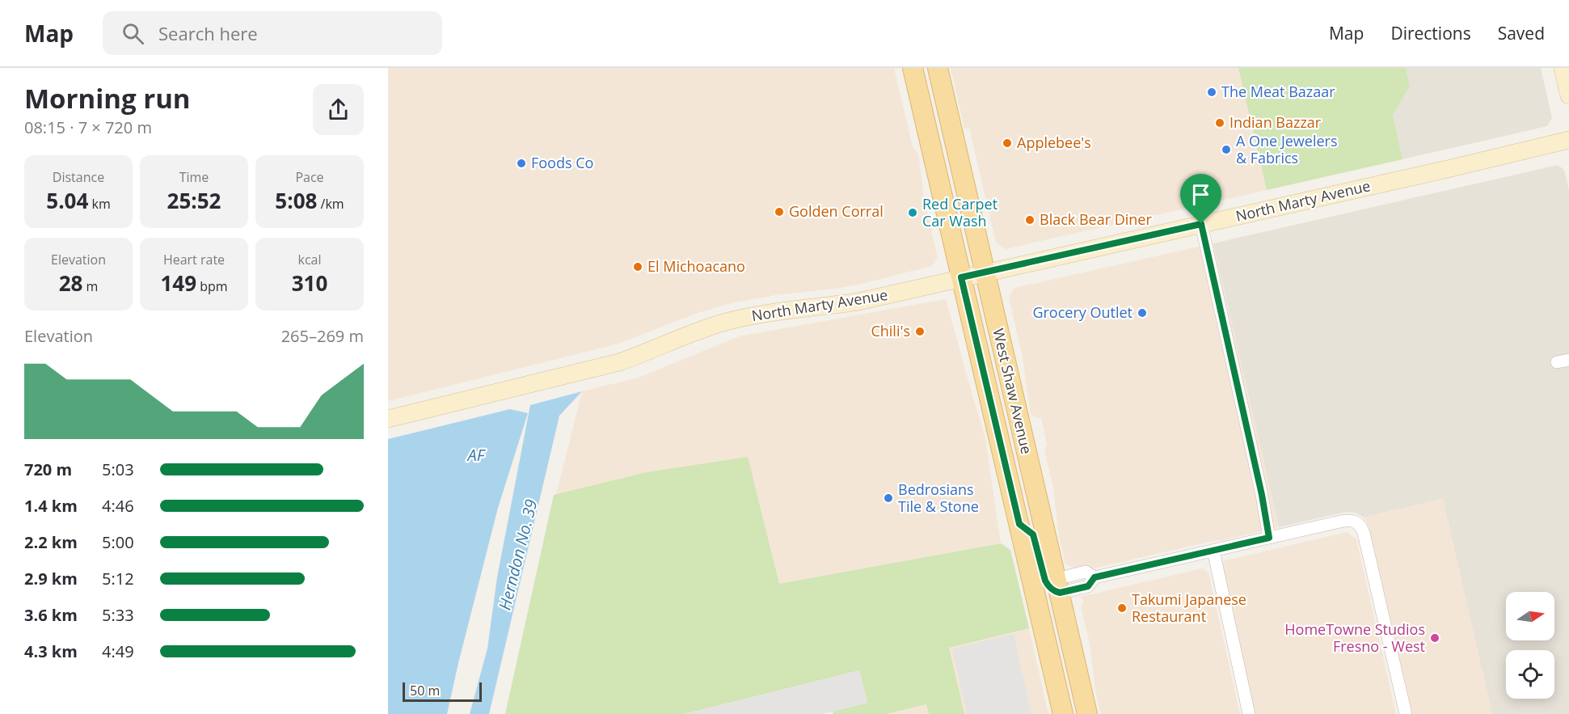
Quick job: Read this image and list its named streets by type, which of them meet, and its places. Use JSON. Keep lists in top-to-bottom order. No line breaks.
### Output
{"streets":{"main road":["West Shaw Avenue"],"street":["North Marty Avenue"]},"crossings":[["North Marty Avenue","West Shaw Avenue"]],"water":["AF","Herndon No. 39"],"places":["The Meat Bazaar","Indian Bazzar","Applebee's","A One Jewelers & Fabrics","Foods Co","Golden Corral","Red Carpet Car Wash","Black Bear Diner","El Michoacano","Grocery Outlet","Chili's","Bedrosians Tile & Stone","Takumi Japanese Restaurant","HomeTowne Studios Fresno - West"],"scale_bar":"50 m","north":"right","page":{"header":"Map","search":"Search here","nav":["Map","Directions","Saved"],"heading":["Morning run","08:15 · 7 × 720 m"],"stats":[["Distance","5.04 km"],["Time","25:52"],["Pace","5:08 /km"],["Elevation","28 m"],["Heart rate","149 bpm"],["kcal","310"]],"chart":["Elevation","265–269 m"],"list":[{"name":"720 m","note":"5:03"},{"name":"1.4 km","note":"4:46"},{"name":"2.2 km","note":"5:00"},{"name":"2.9 km","note":"5:12"},{"name":"3.6 km","note":"5:33"},{"name":"4.3 km","note":"4:49"}],"scale":"50 m"}}
